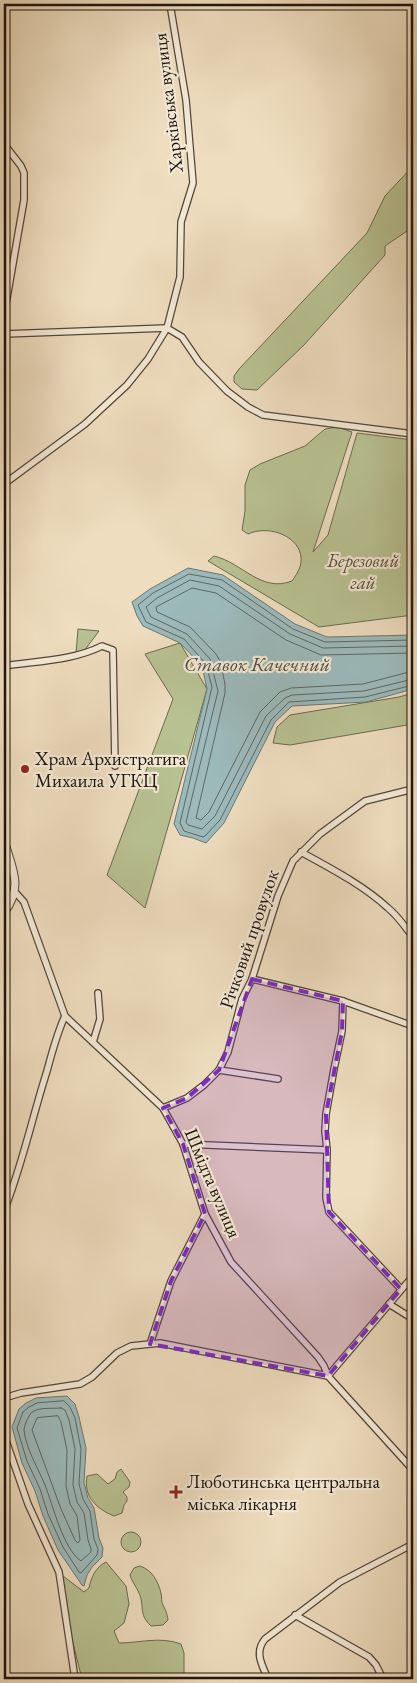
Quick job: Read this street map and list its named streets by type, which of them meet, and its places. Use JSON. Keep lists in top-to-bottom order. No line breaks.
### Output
{"streets":{"street":["Харківська вулиця","Річковий провулок","Шмідта вулиця"]},"crossings":[["Річковий провулок","Шмідта вулиця"]],"water":["Ставок Качечний"],"parks":["Березовий гай"],"places":{"other":["Храм Архистратига Михаила УГКЦ"],"health":["Люботинська центральна міська лікарня"]}}
